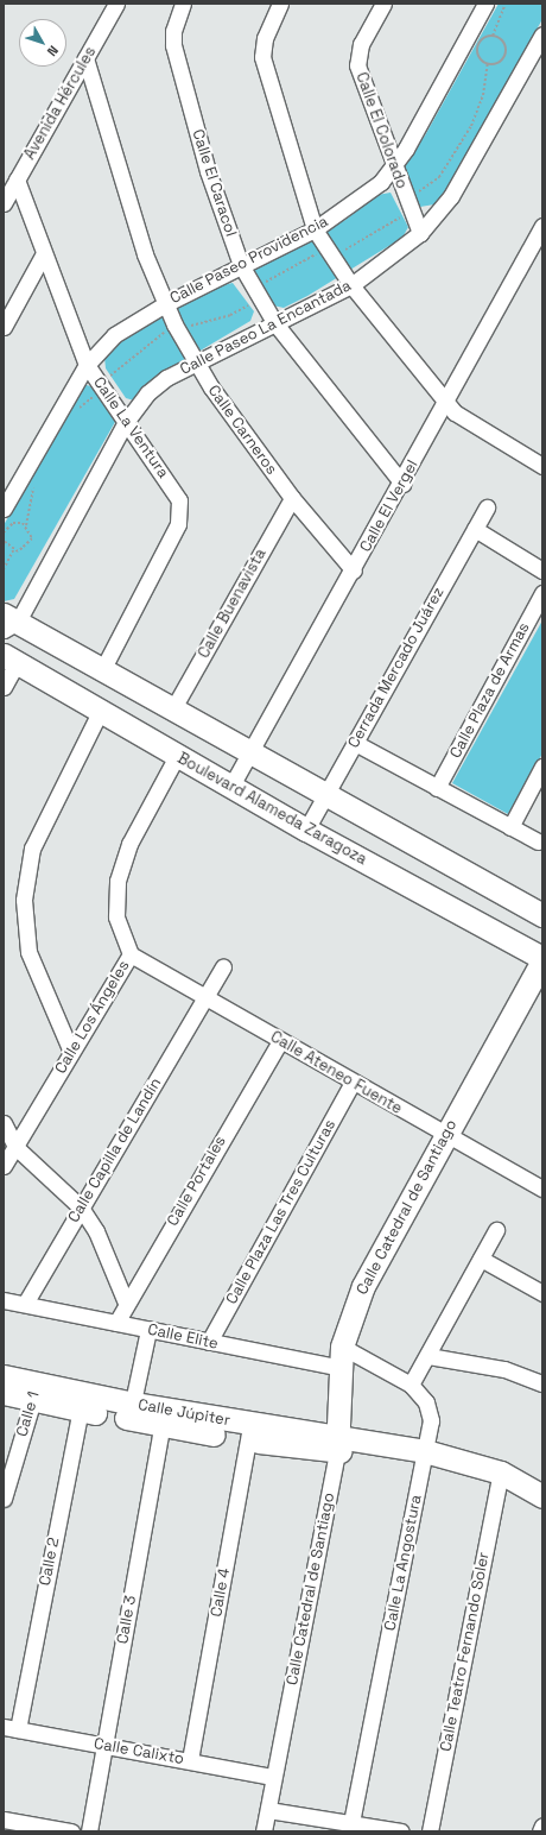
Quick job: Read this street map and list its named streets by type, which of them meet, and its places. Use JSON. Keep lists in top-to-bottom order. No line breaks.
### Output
{"streets":{"street":["Avenida Hércules","Calle El Colorado","Calle El Caracol","Calle Paseo Providencia","Calle Paseo La Encantada","Calle La Ventura","Calle Carneros","Calle El Vergel","Calle Buenavista","Cerrada Mercado Juárez","Calle Plaza de Armas","Boulevard Alameda Zaragoza","Calle Los Ángeles","Calle Ateneo Fuente","Calle Capilla de Landín","Calle Portales","Calle Catedral de Santiago","Calle Plaza Las Tres Culturas","Calle Elite","Calle Júpiter","Calle 1","Calle 2","Calle La Angostura","Calle 4","Calle 3","Calle Teatro Fernando Soler","Calle Calixto"]},"crossings":[["Avenida Hércules","Calle La Ventura"],["Avenida Hércules","Calle Carneros"],["Calle El Colorado","Calle Paseo Providencia"],["Calle El Colorado","Calle Paseo La Encantada"],["Calle El Caracol","Calle Paseo Providencia"],["Calle El Caracol","Calle Paseo La Encantada"],["Calle El Caracol","Calle El Vergel"],["Calle Paseo Providencia","Calle La Ventura"],["Calle Paseo Providencia","Calle Carneros"],["Calle Paseo La Encantada","Calle La Ventura"],["Calle Paseo La Encantada","Calle Carneros"],["Calle Carneros","Calle El Vergel"],["Calle Carneros","Calle Buenavista"],["Calle El Vergel","Boulevard Alameda Zaragoza"],["Cerrada Mercado Juárez","Boulevard Alameda Zaragoza"],["Boulevard Alameda Zaragoza","Calle Los Ángeles"],["Boulevard Alameda Zaragoza","Calle Catedral de Santiago"],["Calle Los Ángeles","Calle Ateneo Fuente"],["Calle Ateneo Fuente","Calle Capilla de Landín"],["Calle Ateneo Fuente","Calle Portales"],["Calle Ateneo Fuente","Calle Catedral de Santiago"],["Calle Ateneo Fuente","Calle Plaza Las Tres Culturas"],["Calle Capilla de Landín","Calle Elite"],["Calle Portales","Calle Elite"],["Calle Catedral de Santiago","Calle Elite"],["Calle Catedral de Santiago","Calle Júpiter"],["Calle Catedral de Santiago","Calle La Angostura"],["Calle Catedral de Santiago","Calle Calixto"],["Calle Plaza Las Tres Culturas","Calle Elite"],["Calle Elite","Calle La Angostura"],["Calle Júpiter","Calle 1"],["Calle Júpiter","Calle 2"],["Calle Júpiter","Calle La Angostura"],["Calle Júpiter","Calle 4"],["Calle Júpiter","Calle 3"],["Calle Júpiter","Calle Teatro Fernando Soler"],["Calle 2","Calle Calixto"],["Calle 4","Calle Calixto"],["Calle 3","Calle Calixto"]],"north":"bottom right"}
